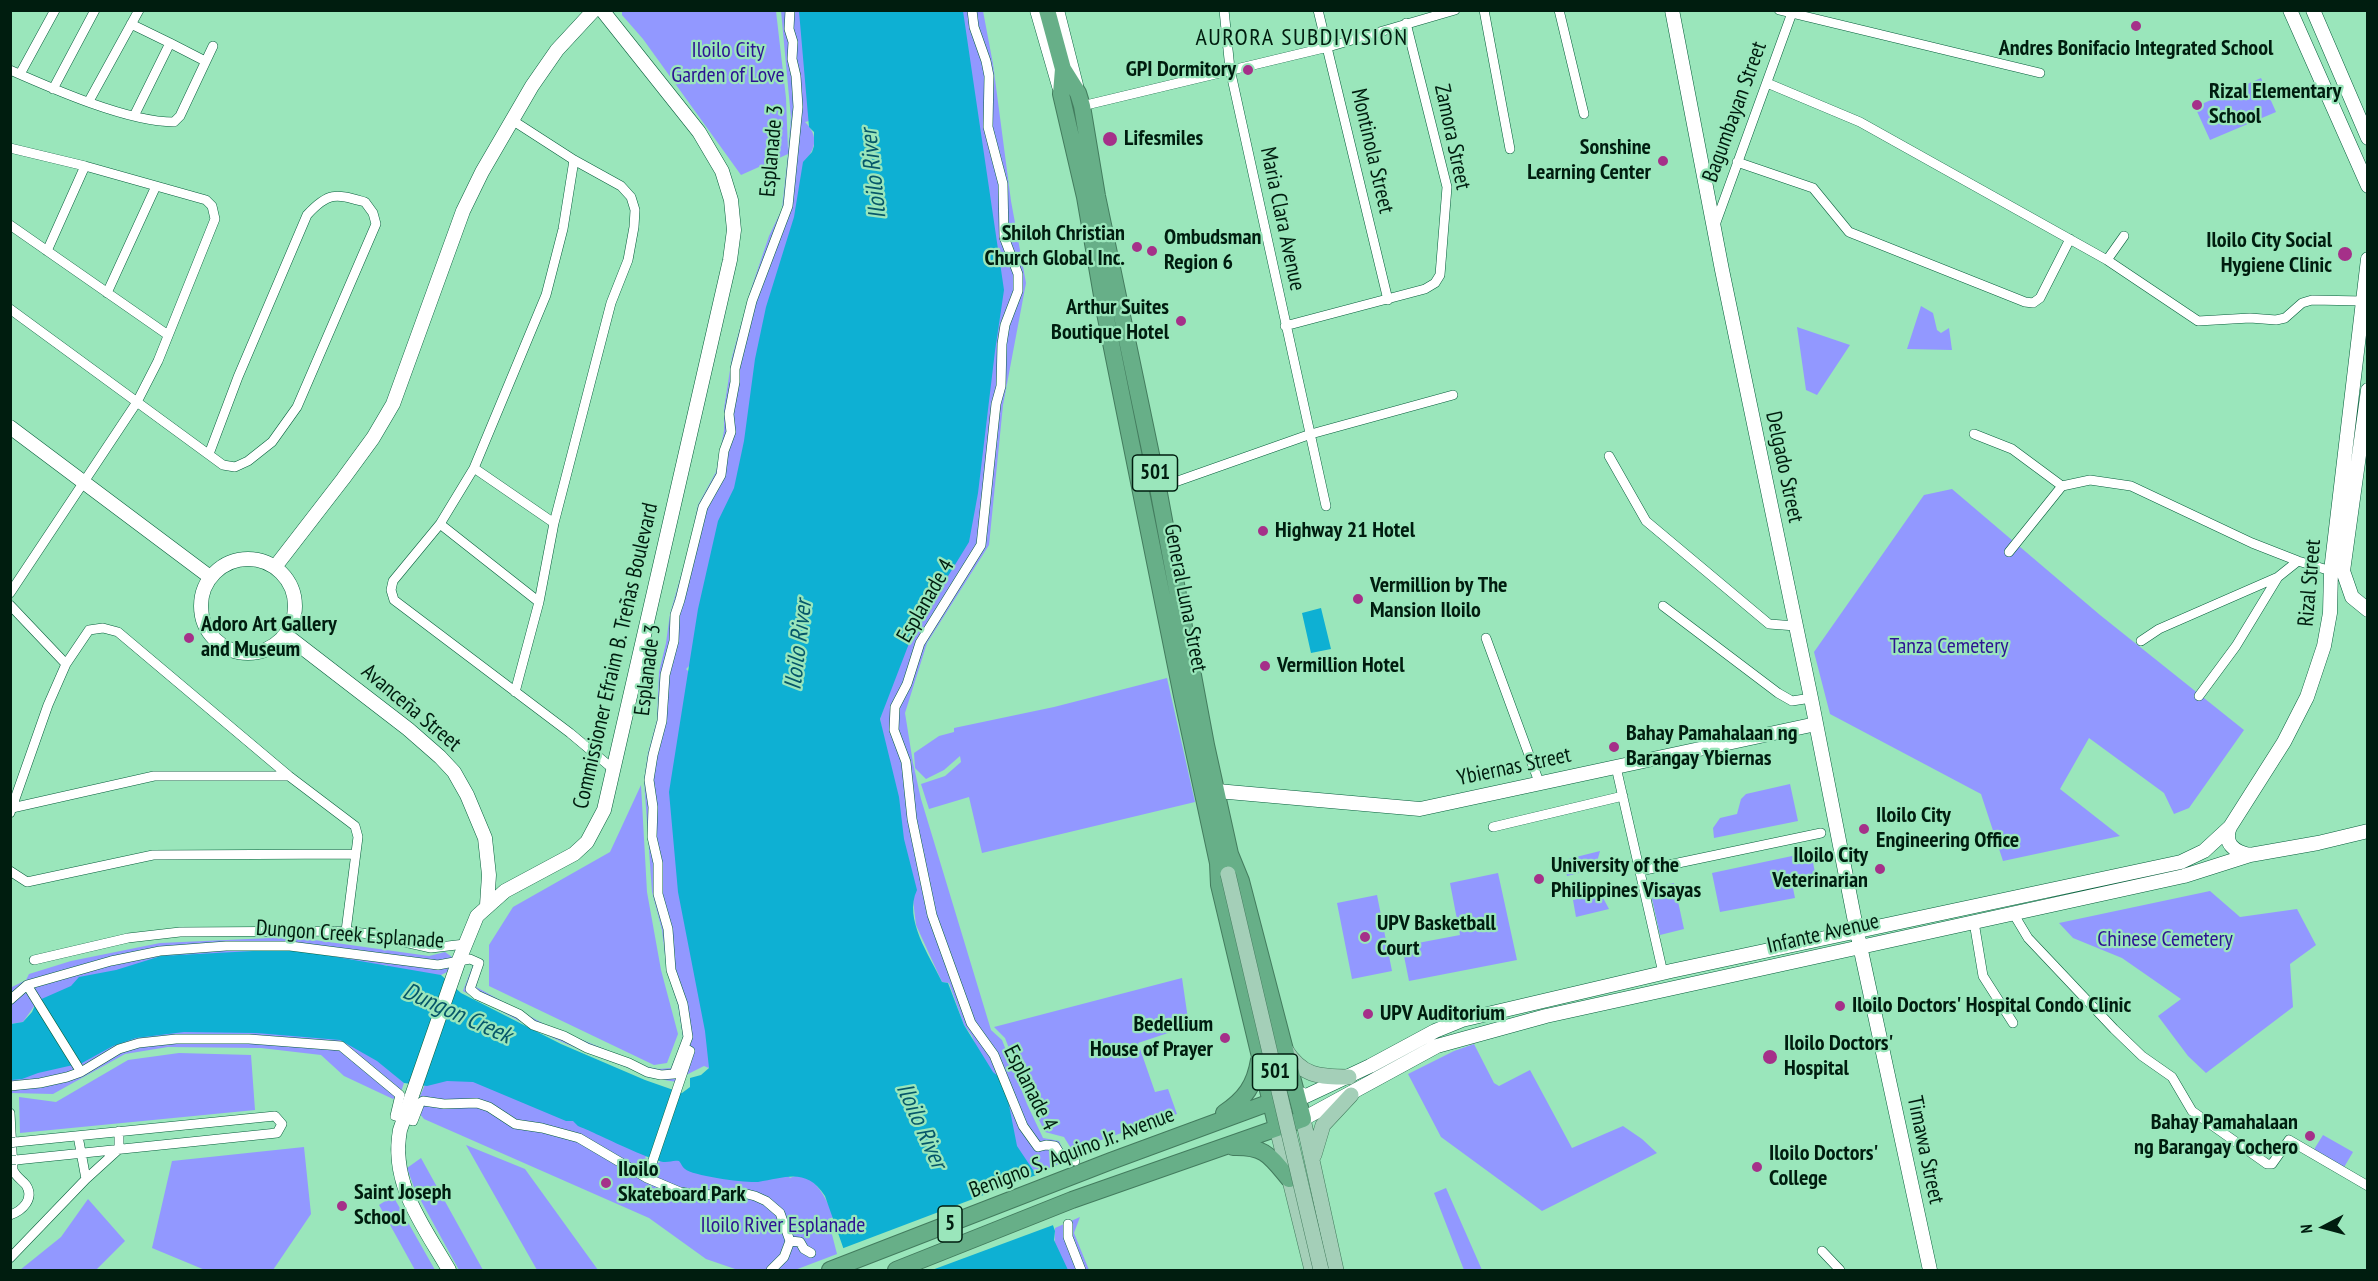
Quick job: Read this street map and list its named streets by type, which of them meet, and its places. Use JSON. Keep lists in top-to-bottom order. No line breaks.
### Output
{"streets":{"highway":["501","General Luna Street","Benigno S. Aquino Jr. Avenue","5"],"main road":["Delgado Street","Rizal Street","Commissioner Efraim B. Treñas Boulevard","Avanceña Street","Ybiernas Street","Infante Avenue","Timawa Street"],"street":["Bagumbayan Street","Zamora Street","Esplanade 3","Montinola Street","Maria Clara Avenue","Esplanade 4","Dungon Creek Esplanade"]},"crossings":[["Bagumbayan Street","Delgado Street"],["Zamora Street","Montinola Street"],["Zamora Street","Maria Clara Avenue"],["Esplanade 3","Commissioner Efraim B. Treñas Boulevard"],["Esplanade 3","Dungon Creek Esplanade"],["Delgado Street","Ybiernas Street"],["Delgado Street","Infante Avenue"],["Delgado Street","Timawa Street"],["501","General Luna Street"],["Rizal Street","Infante Avenue"],["General Luna Street","Ybiernas Street"],["General Luna Street","Infante Avenue"],["General Luna Street","Benigno S. Aquino Jr. Avenue"],["Commissioner Efraim B. Treñas Boulevard","Avanceña Street"],["Commissioner Efraim B. Treñas Boulevard","Dungon Creek Esplanade"],["Infante Avenue","Timawa Street"],["Infante Avenue","Benigno S. Aquino Jr. Avenue"]],"districts":["AURORA SUBDIVISION"],"water":["Iloilo River","Dungon Creek"],"parks":["Iloilo City Garden of Love","Tanza Cemetery","Chinese Cemetery","Iloilo River Esplanade"],"places":["Andres Bonifacio Integrated School","GPI Dormitory","Rizal Elementary School","Lifesmiles","Sonshine Learning Center","Shiloh Christian Church Global Inc.","Ombudsman Region 6","Iloilo City Social Hygiene Clinic","Arthur Suites Boutique Hotel","Highway 21 Hotel","Vermillion by The Mansion Iloilo","Adoro Art Gallery and Museum","Vermillion Hotel","Bahay Pamahalaan ng Barangay Ybiernas","Iloilo City Engineering Office","Iloilo City Veterinarian","University of the Philippines Visayas","UPV Basketball Court","Iloilo Doctors' Hospital Condo Clinic","UPV Auditorium","Bedellium House of Prayer","Iloilo Doctors' Hospital","Bahay Pamahalaan ng Barangay Cochero","Iloilo Doctors' College","Iloilo Skateboard Park","Saint Joseph School"],"north":"left"}
